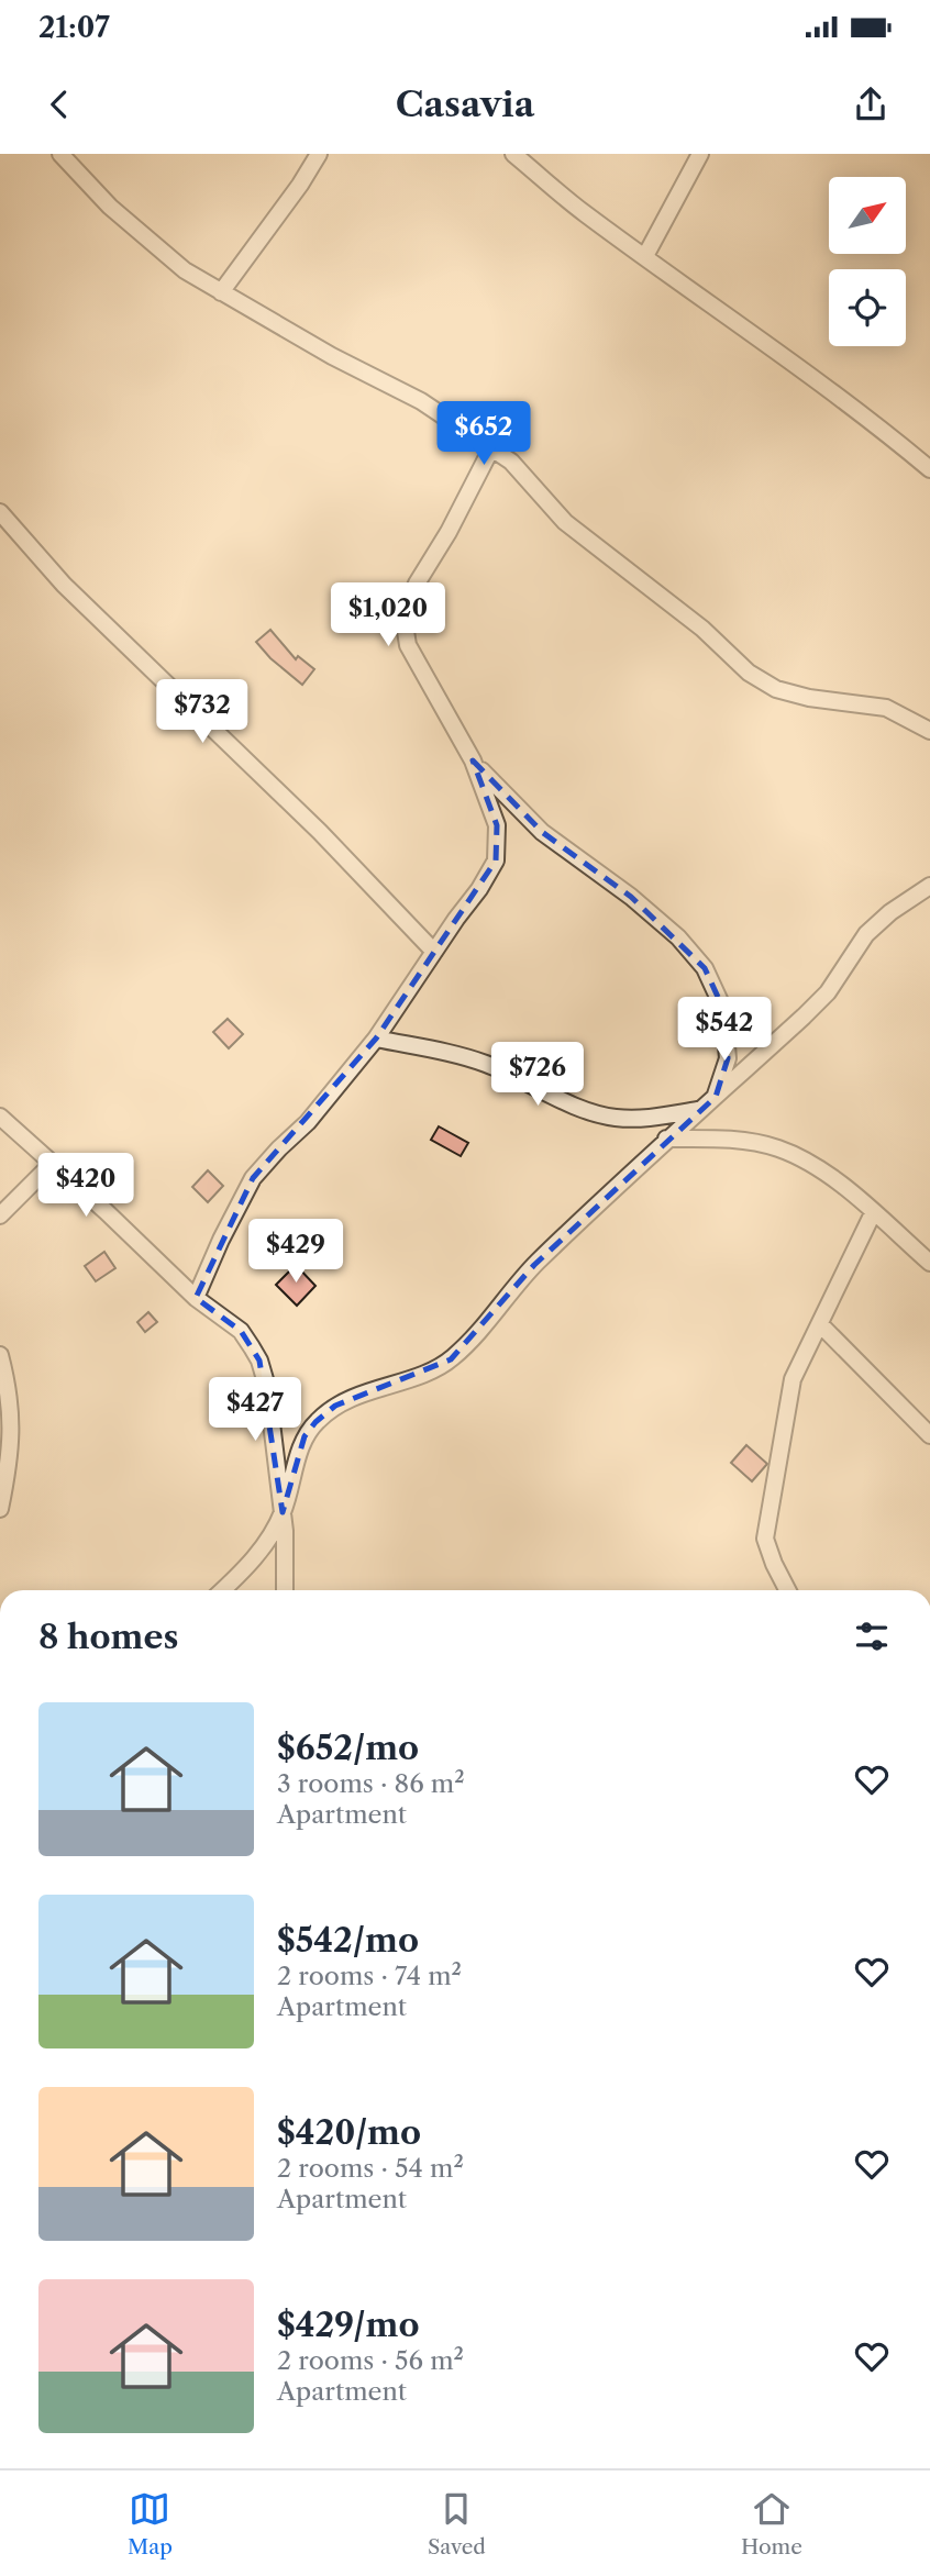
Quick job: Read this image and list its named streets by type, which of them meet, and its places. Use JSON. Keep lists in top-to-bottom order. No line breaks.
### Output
{"north":"top right","page":{"status":"21:07","header":"Casavia","price":["$652","$1,020","$732","$542","$726","$420","$429","$427"],"heading":"8 homes","list":[{"name":"$652/mo","note":"3 rooms · 86 m² · Apartment"},{"name":"$542/mo","note":"2 rooms · 74 m² · Apartment"},{"name":"$420/mo","note":"2 rooms · 54 m² · Apartment"},{"name":"$429/mo","note":"2 rooms · 56 m² · Apartment"}],"tabs":["Map","Saved","Home"]}}
